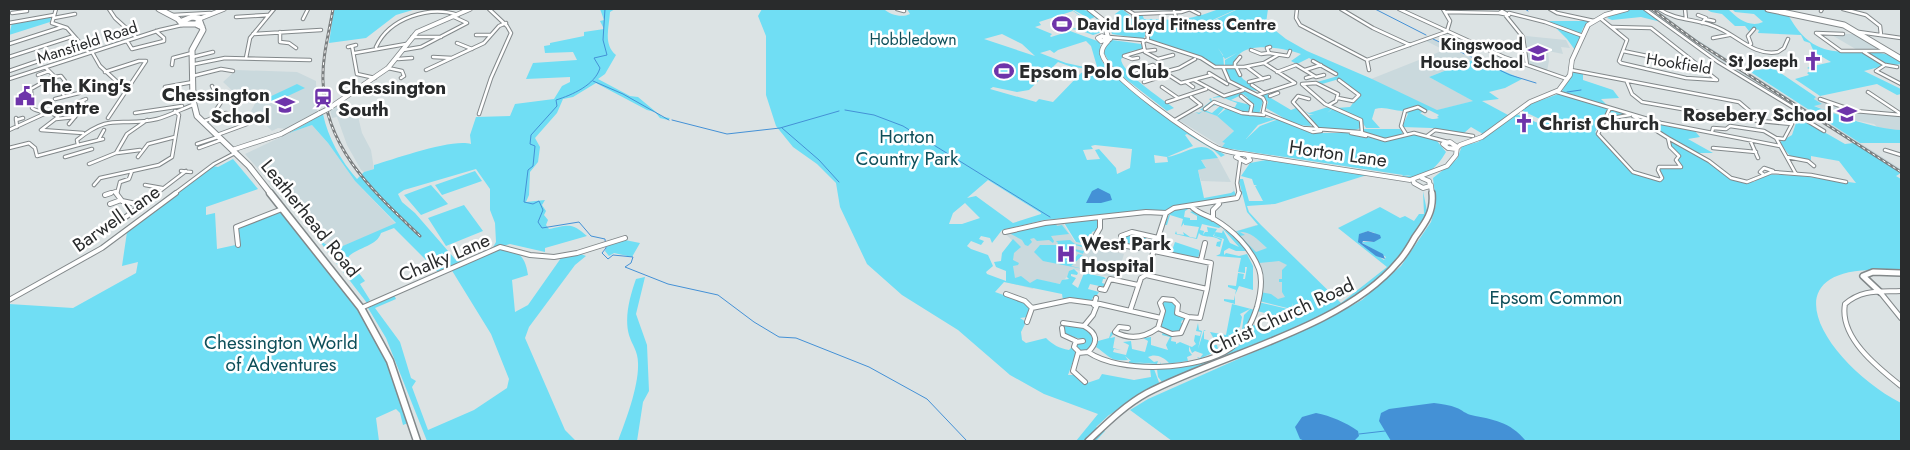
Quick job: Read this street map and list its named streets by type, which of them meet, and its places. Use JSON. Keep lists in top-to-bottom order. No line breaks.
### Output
{"streets":{"highway":["Leatherhead Road"],"main road":["Horton Lane","Christ Church Road"],"street":["Mansfield Road","Hookfield","Barwell Lane","Chalky Lane"]},"crossings":[["Barwell Lane","Leatherhead Road"],["Leatherhead Road","Chalky Lane"]],"parks":["Hobbledown","Horton Country Park","Epsom Common","Chessington World of Adventures"],"places":{"sports":["David Lloyd Fitness Centre","Epsom Polo Club"],"school or university":["Kingswood House School","Chessington School","Rosebery School"],"church":["St Joseph","Christ Church"],"public building":["The King's Centre"],"station":["Chessington South"],"hospital":["West Park Hospital"]}}
